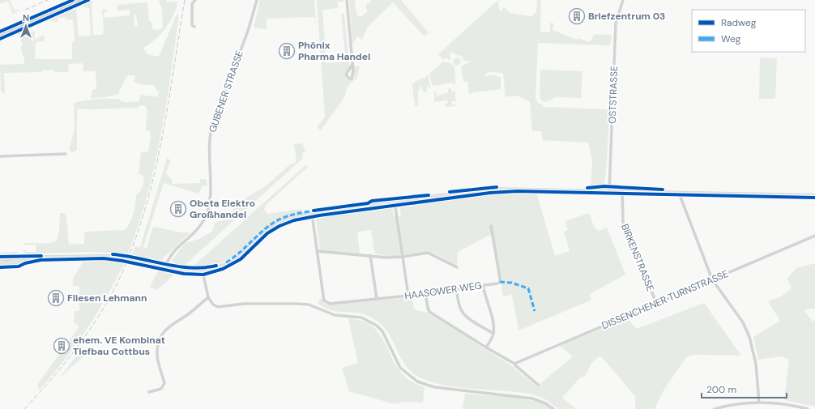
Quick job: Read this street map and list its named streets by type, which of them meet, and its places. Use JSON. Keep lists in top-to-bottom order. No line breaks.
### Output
{"streets":{"street":["GUBENER STRASSE","OSTSTRASSE","BIRKENSTRASSE","HAASOWER WEG","DISSENCHENER TURNSTRASSE"]},"crossings":[["BIRKENSTRASSE","DISSENCHENER TURNSTRASSE"]],"places":{"building":["Briefzentrum 03","Phönix Pharma Handel","Obeta Elektro Großhandel","Fliesen Lehmann","ehem. VE Kombinat Tiefbau Cottbus"]},"legend":["Radweg","Weg"],"scale_bar":"200 m","north":"top"}
